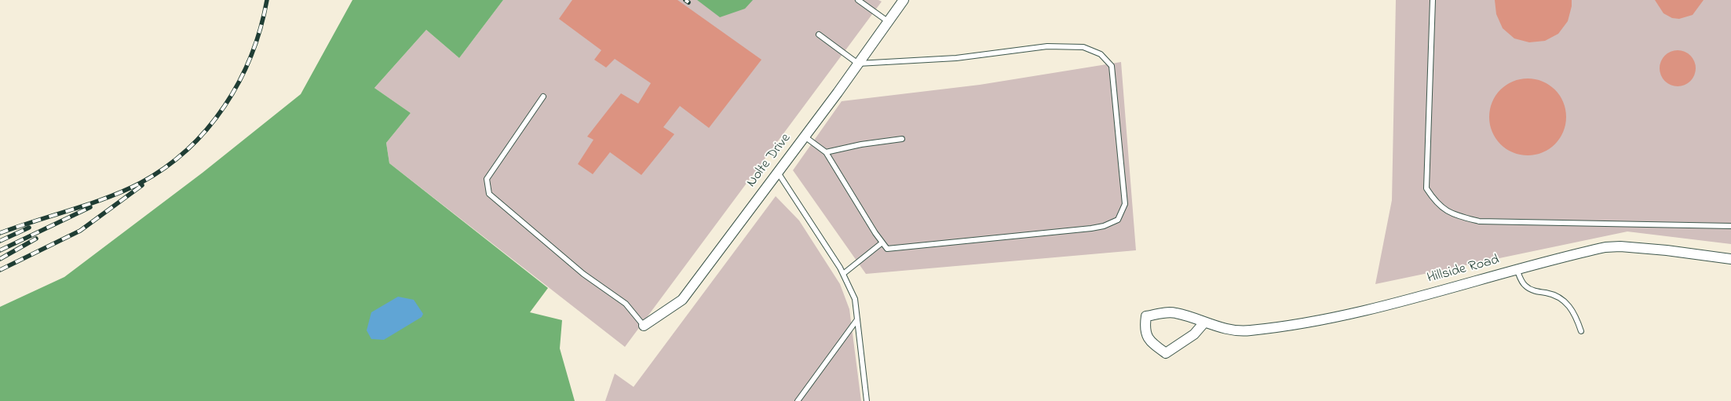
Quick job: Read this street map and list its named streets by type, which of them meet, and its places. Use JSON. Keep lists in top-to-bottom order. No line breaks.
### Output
{"streets":{"street":["Nolte Drive","Hillside Road"]}}
